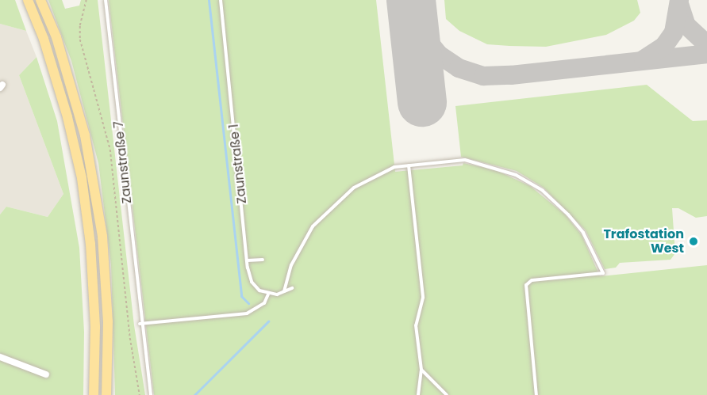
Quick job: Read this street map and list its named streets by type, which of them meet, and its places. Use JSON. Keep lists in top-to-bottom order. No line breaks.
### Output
{"streets":{"lane":["Zaunstraße 7","Zaunstraße 1"]},"places":["Trafostation West"]}
